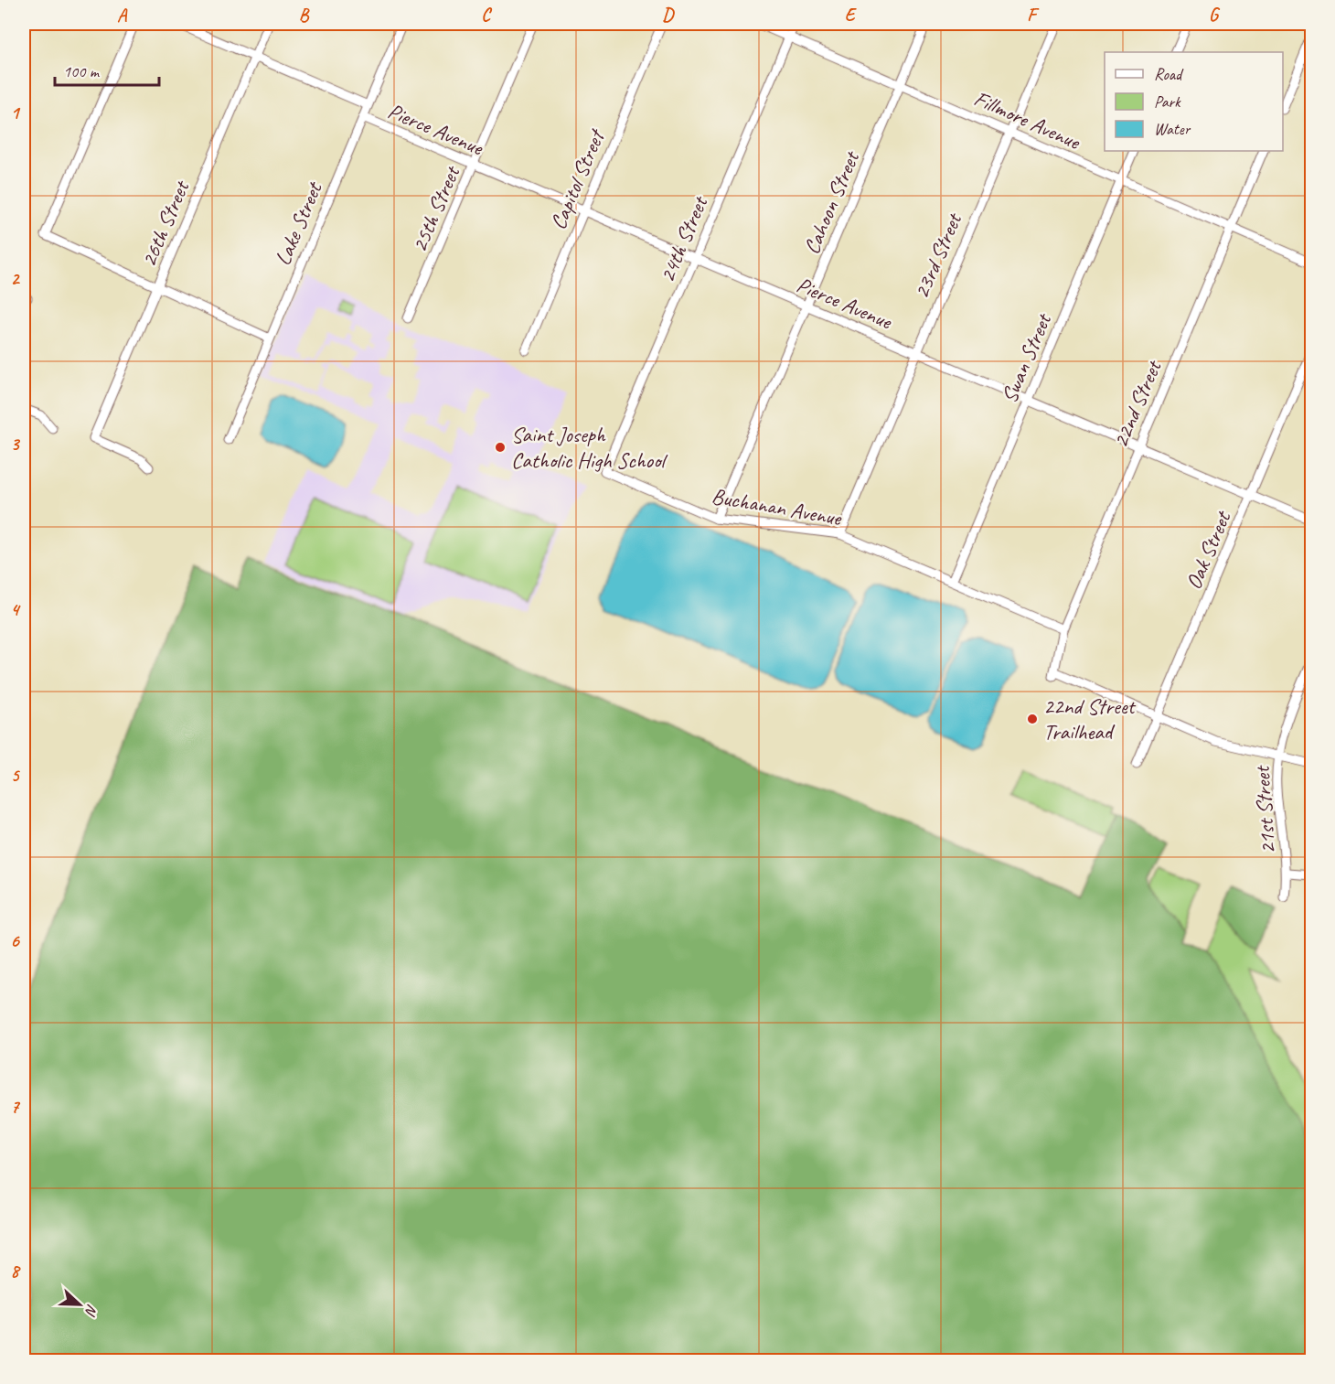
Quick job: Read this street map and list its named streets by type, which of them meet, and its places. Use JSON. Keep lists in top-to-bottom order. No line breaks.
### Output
{"streets":{"street":["Fillmore Avenue","Pierce Avenue","Capitol Street","Cahoon Street","25th Street","26th Street","Lake Street","24th Street","23rd Street","Swan Street","22nd Street","Buchanan Avenue","Oak Street","21st Street"]},"crossings":[["Fillmore Avenue","Cahoon Street"],["Fillmore Avenue","24th Street"],["Fillmore Avenue","23rd Street"],["Fillmore Avenue","Swan Street"],["Fillmore Avenue","22nd Street"],["Pierce Avenue","Capitol Street"],["Pierce Avenue","Cahoon Street"],["Pierce Avenue","25th Street"],["Pierce Avenue","26th Street"],["Pierce Avenue","Lake Street"],["Pierce Avenue","24th Street"],["Pierce Avenue","23rd Street"],["Pierce Avenue","Swan Street"],["Pierce Avenue","22nd Street"],["Pierce Avenue","Oak Street"],["Cahoon Street","Buchanan Avenue"],["24th Street","Buchanan Avenue"],["23rd Street","Buchanan Avenue"],["Swan Street","Buchanan Avenue"],["22nd Street","Buchanan Avenue"],["22nd Street","Oak Street"]],"places":["Saint Joseph Catholic High School","22nd Street Trailhead"],"legend":["Road","Park","Water"],"scale_bar":"100 m","north":"right","grid":{"columns":["A","B","C","D","E","F","G"],"rows":["1","2","3","4","5","6","7","8"]}}
